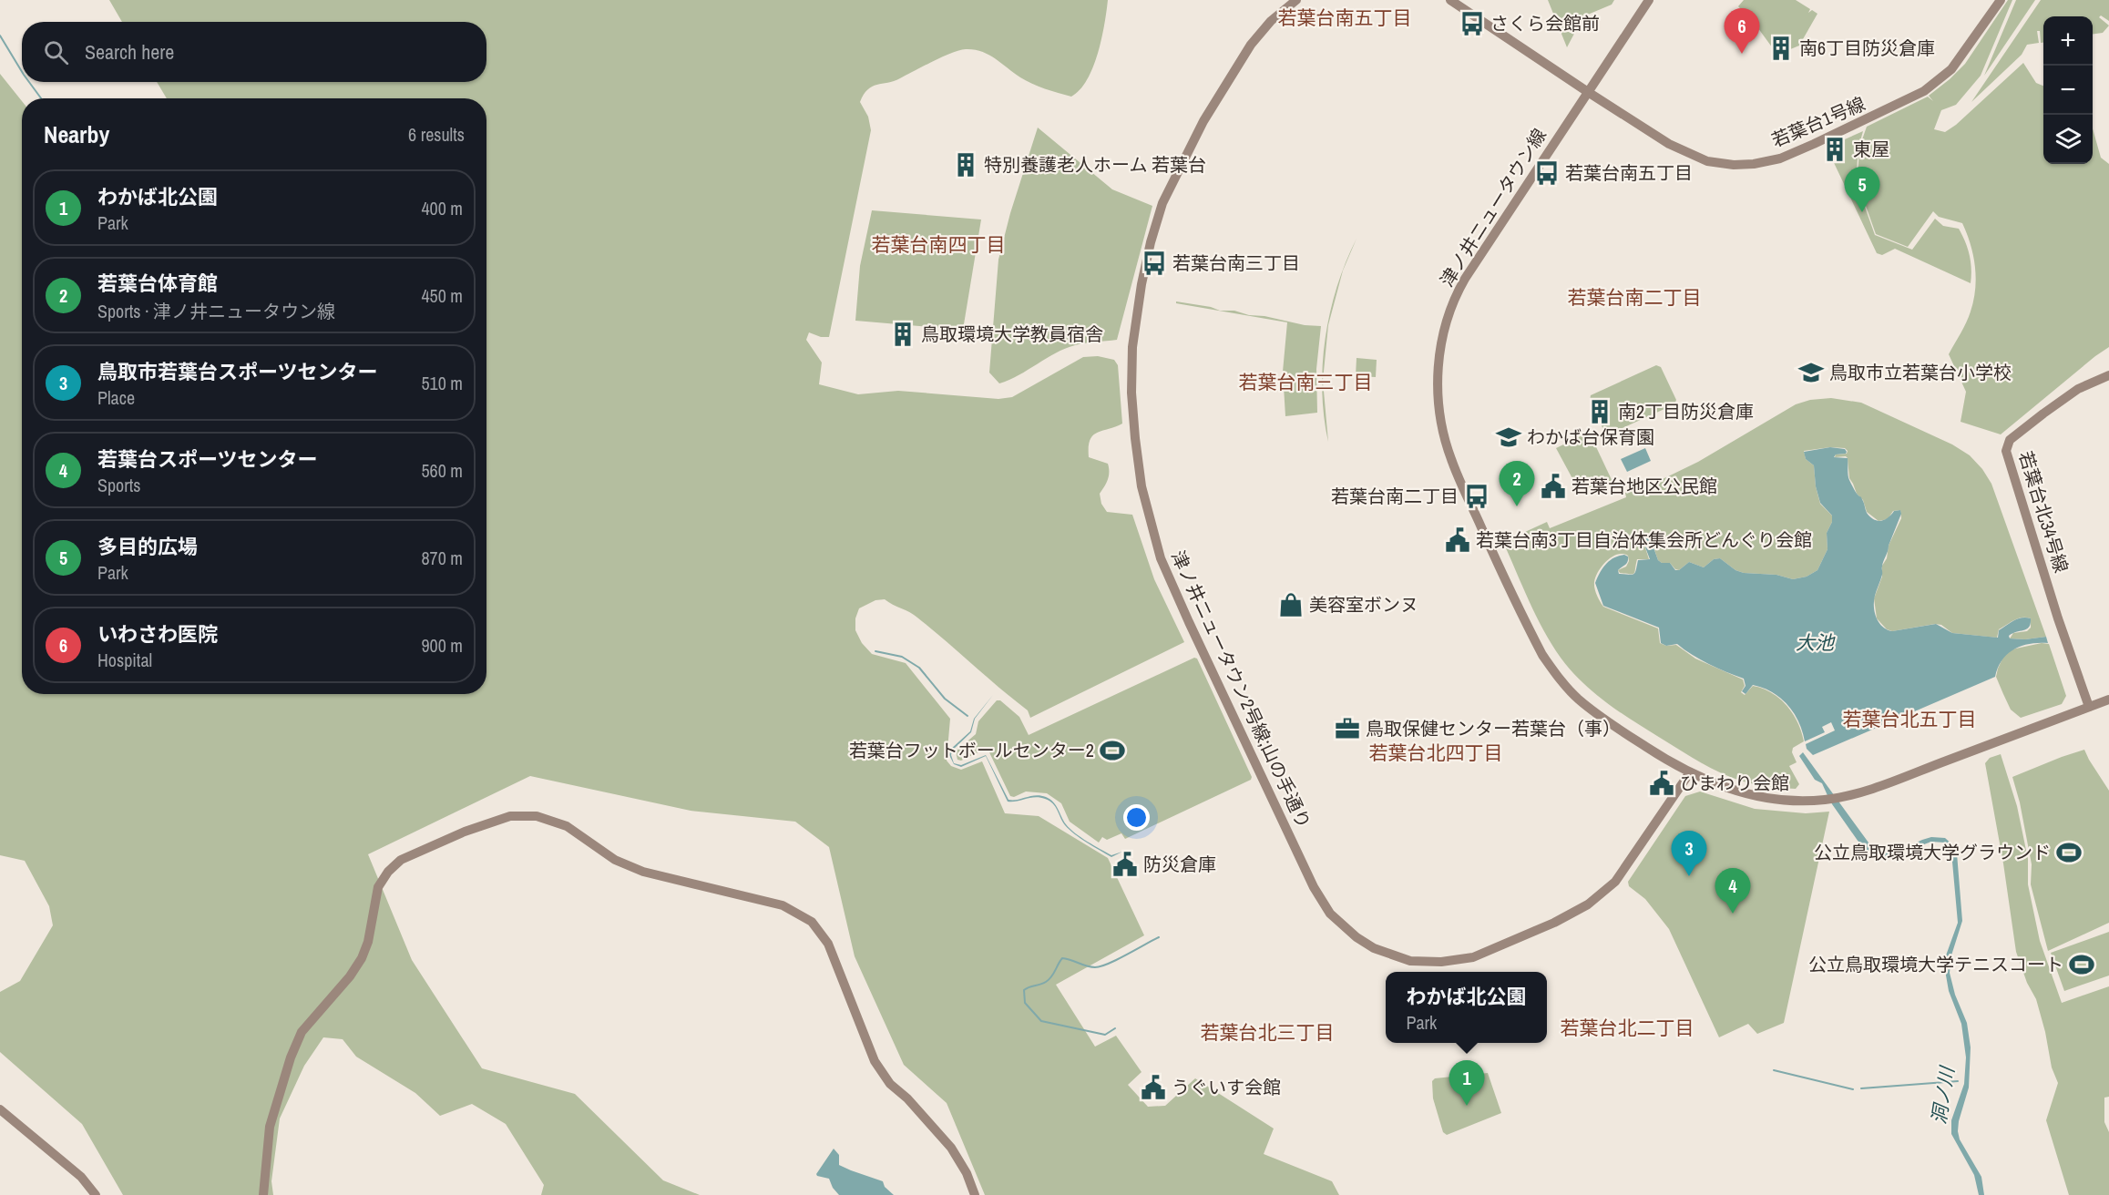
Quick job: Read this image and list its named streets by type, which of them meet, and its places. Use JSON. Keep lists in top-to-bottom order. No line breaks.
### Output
{"streets":{"street":["若葉台1号線","津ノ井ニュータウン線","若葉台北34号線","津ノ井ニュータウン2号線;山の手通り"]},"crossings":[["若葉台1号線","津ノ井ニュータウン線"],["津ノ井ニュータウン線","若葉台北34号線"],["津ノ井ニュータウン線","津ノ井ニュータウン2号線;山の手通り"]],"districts":["若葉台南五丁目","若葉台南四丁目","若葉台南二丁目","若葉台南三丁目","若葉台北五丁目","若葉台北四丁目","若葉台北二丁目","若葉台北三丁目"],"water":["大池","洞ノ川"],"places":{"bus stop":["さくら会館前","若葉台南五丁目","若葉台南三丁目","若葉台南二丁目"],"building":["南6丁目防災倉庫","東屋","特別養護老人ホーム 若葉台","鳥取環境大学教員宿舎","南2丁目防災倉庫"],"school or university":["鳥取市立若葉台小学校","わかば台保育園"],"public building":["若葉台地区公民館","若葉台南3丁目自治体集会所どんぐり会館","ひまわり会館","防災倉庫","うぐいす会館"],"shop":["美容室ボンヌ"],"office":["鳥取保健センター若葉台（事）"],"sports":["若葉台フットボールセンター2","公立鳥取環境大学グラウンド","公立鳥取環境大学テニスコート"]},"page":{"pins":["6","5","2","3","4","1"],"map_buttons":["+","−"],"search":"Search here","heading":["Nearby","6 results"],"list":[{"mark":"1","name":"わかば北公園","note":"Park","value":"400 m"},{"mark":"2","name":"若葉台体育館","note":"Sports · 津ノ井ニュータウン線","value":"450 m"},{"mark":"3","name":"鳥取市若葉台スポーツセンター","note":"Place","value":"510 m"},{"mark":"4","name":"若葉台スポーツセンター","note":"Sports","value":"560 m"},{"mark":"5","name":"多目的広場","note":"Park","value":"870 m"},{"mark":"6","name":"いわさわ医院","note":"Hospital","value":"900 m"}],"popup":["わかば北公園","Park"]}}
